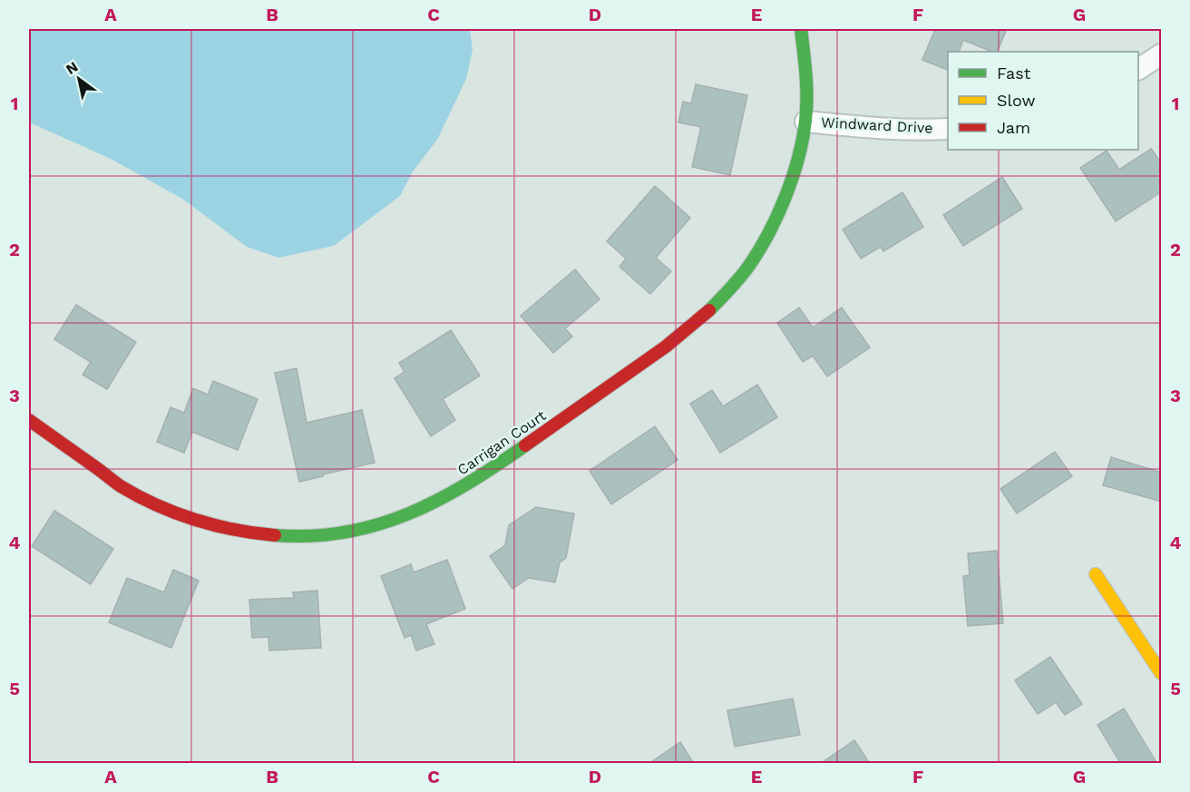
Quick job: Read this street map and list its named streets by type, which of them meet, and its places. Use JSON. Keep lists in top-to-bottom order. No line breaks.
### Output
{"streets":{"street":["Windward Drive","Carrigan Court"]},"crossings":[["Windward Drive","Carrigan Court"]],"legend":["Fast","Slow","Jam"],"north":"top left","grid":{"columns":["A","B","C","D","E","F","G"],"rows":["1","2","3","4","5"]}}
